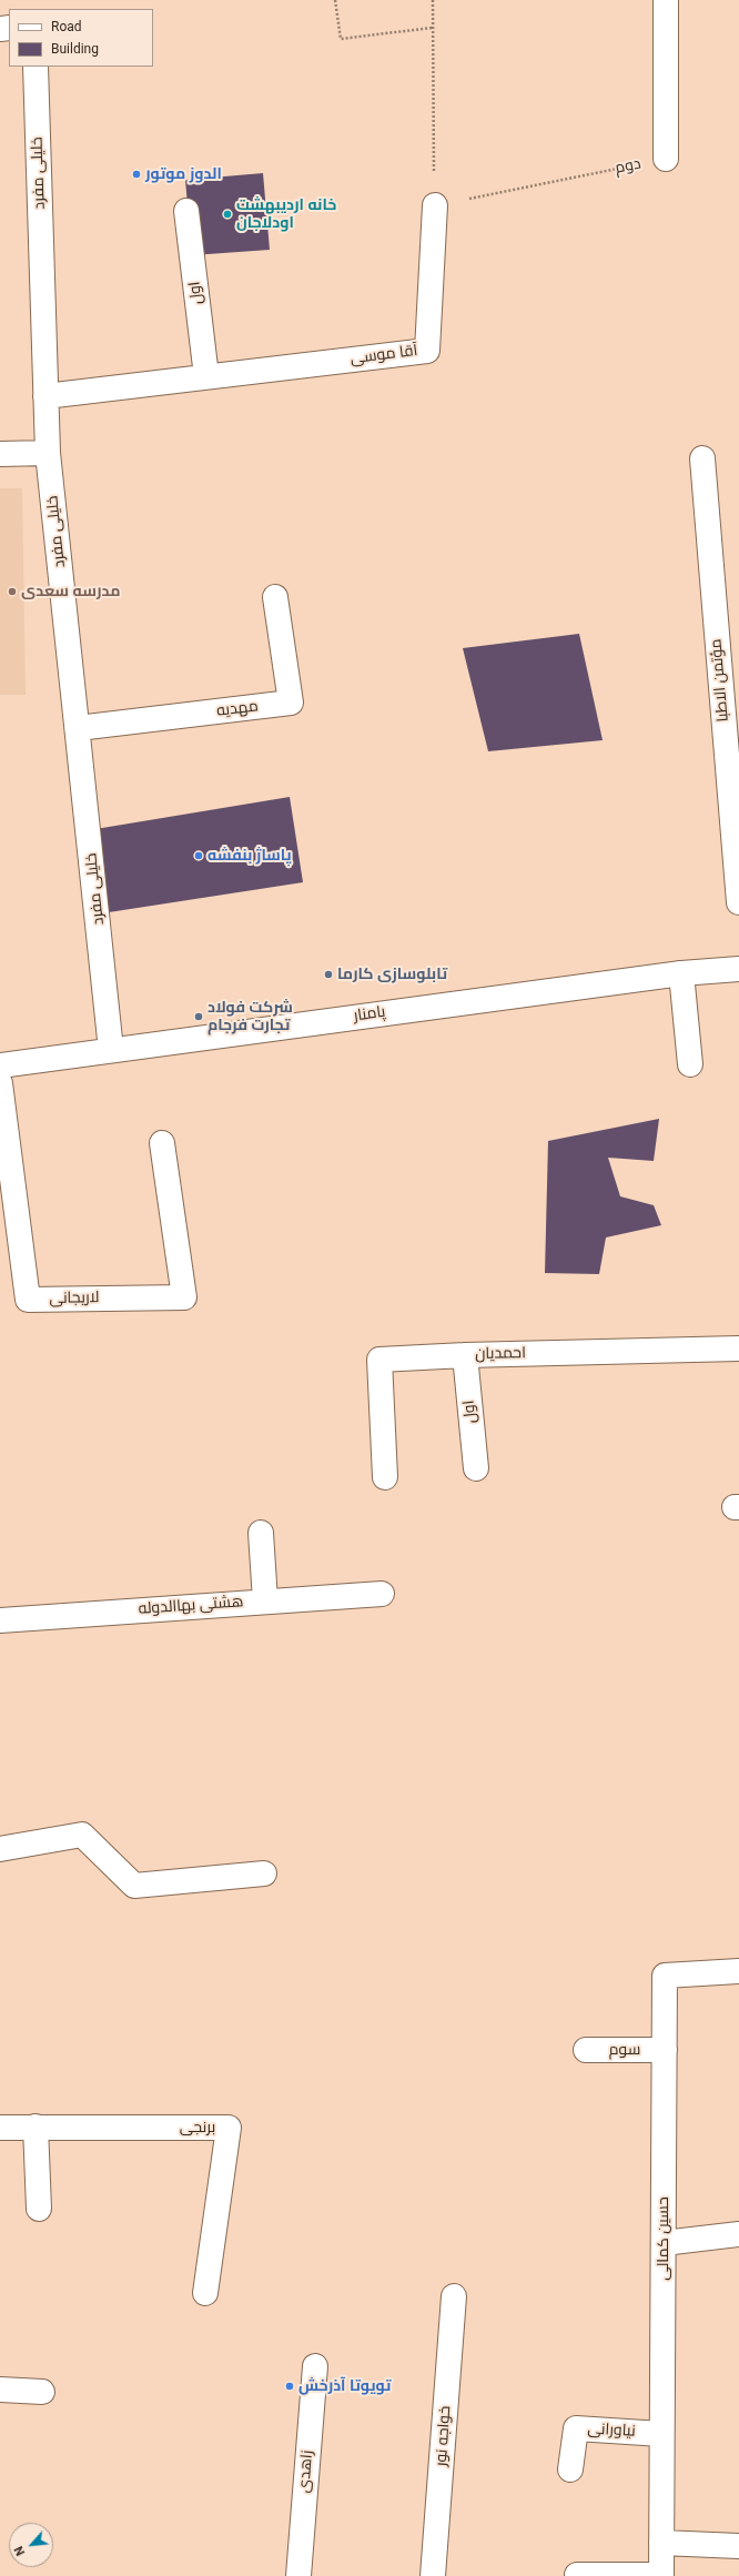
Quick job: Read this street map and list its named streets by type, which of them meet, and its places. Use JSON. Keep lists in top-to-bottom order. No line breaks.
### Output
{"streets":{"street":["خلیلی مفرد","اول","آقا موسی","مؤتمن الاطبا","مهدیه","پامنار","لاریجانی","احمدیان","هشتی بهاالدوله","سوم","برنجی","حسین کمالی","نیاورانی","خواجه نور","زاهدی"],"path":["دوم"]},"crossings":[["دوم","آقا موسی"],["خلیلی مفرد","آقا موسی"],["خلیلی مفرد","مهدیه"],["خلیلی مفرد","پامنار"],["اول","آقا موسی"],["اول","احمدیان"],["سوم","حسین کمالی"],["حسین کمالی","نیاورانی"]],"places":["الدوز موتور","خانه اردیبهشت اودلاجان","مدرسه سعدی","پاساژ بنفشه","تابلوسازی کارما","شرکت فولاد تجارت فرجام","تویوتا آذرخش"],"legend":["Road","Building"],"north":"bottom left"}
